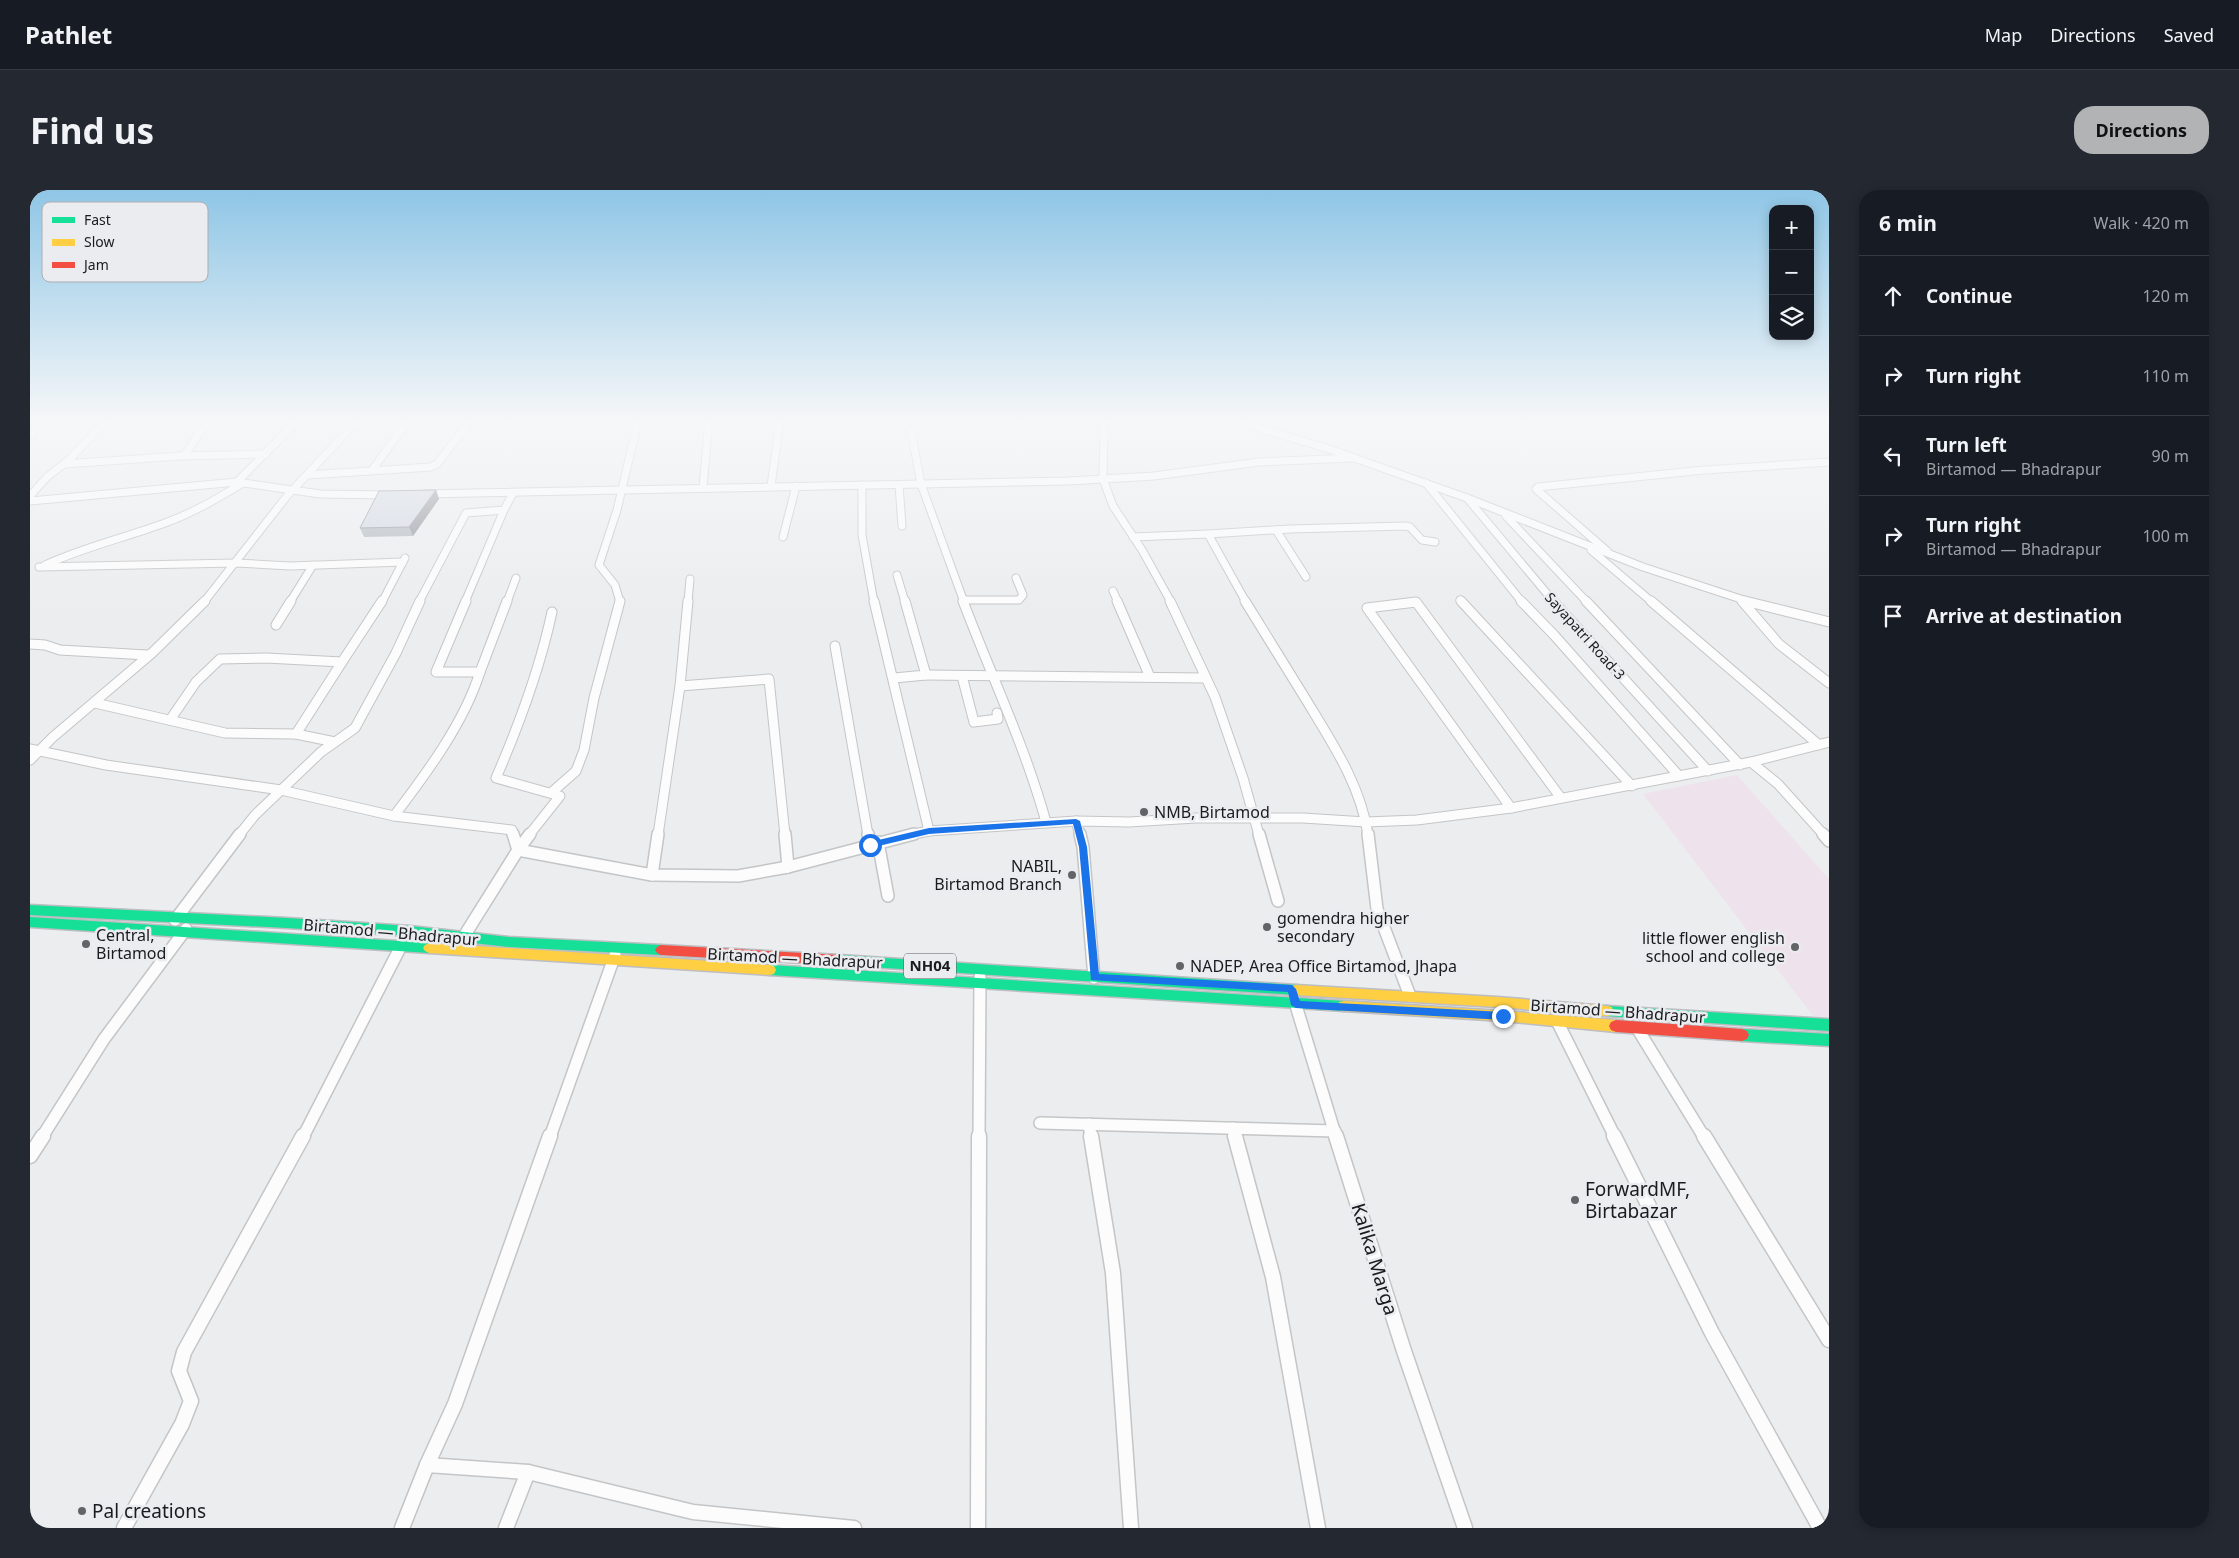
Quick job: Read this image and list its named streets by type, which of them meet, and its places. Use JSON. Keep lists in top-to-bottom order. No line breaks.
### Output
{"streets":{"main road":["Birtamod — Bhadrapur","NH04"],"street":["Sayapatri Road-3","Kalika Marga"]},"crossings":[["Birtamod — Bhadrapur","Kalika Marga"]],"places":["NMB, Birtamod","NABIL, Birtamod Branch","gomendra higher secondary","Central, Birtamod","little flower english school and college","NADEP, Area Office Birtamod, Jhapa","ForwardMF, Birtabazar","Pal creations"],"legend":["Fast","Slow","Jam"],"page":{"header":"Pathlet","nav":["Map","Directions","Saved"],"buttons":"Directions","title":"Find us","heading":["6 min","Walk · 420 m"],"map_buttons":["+","−"],"list":[["Continue","120 m"],["Turn right","110 m"],["Turn left","Birtamod — Bhadrapur","90 m"],["Turn right","Birtamod — Bhadrapur","100 m"],"Arrive at destination"]}}
